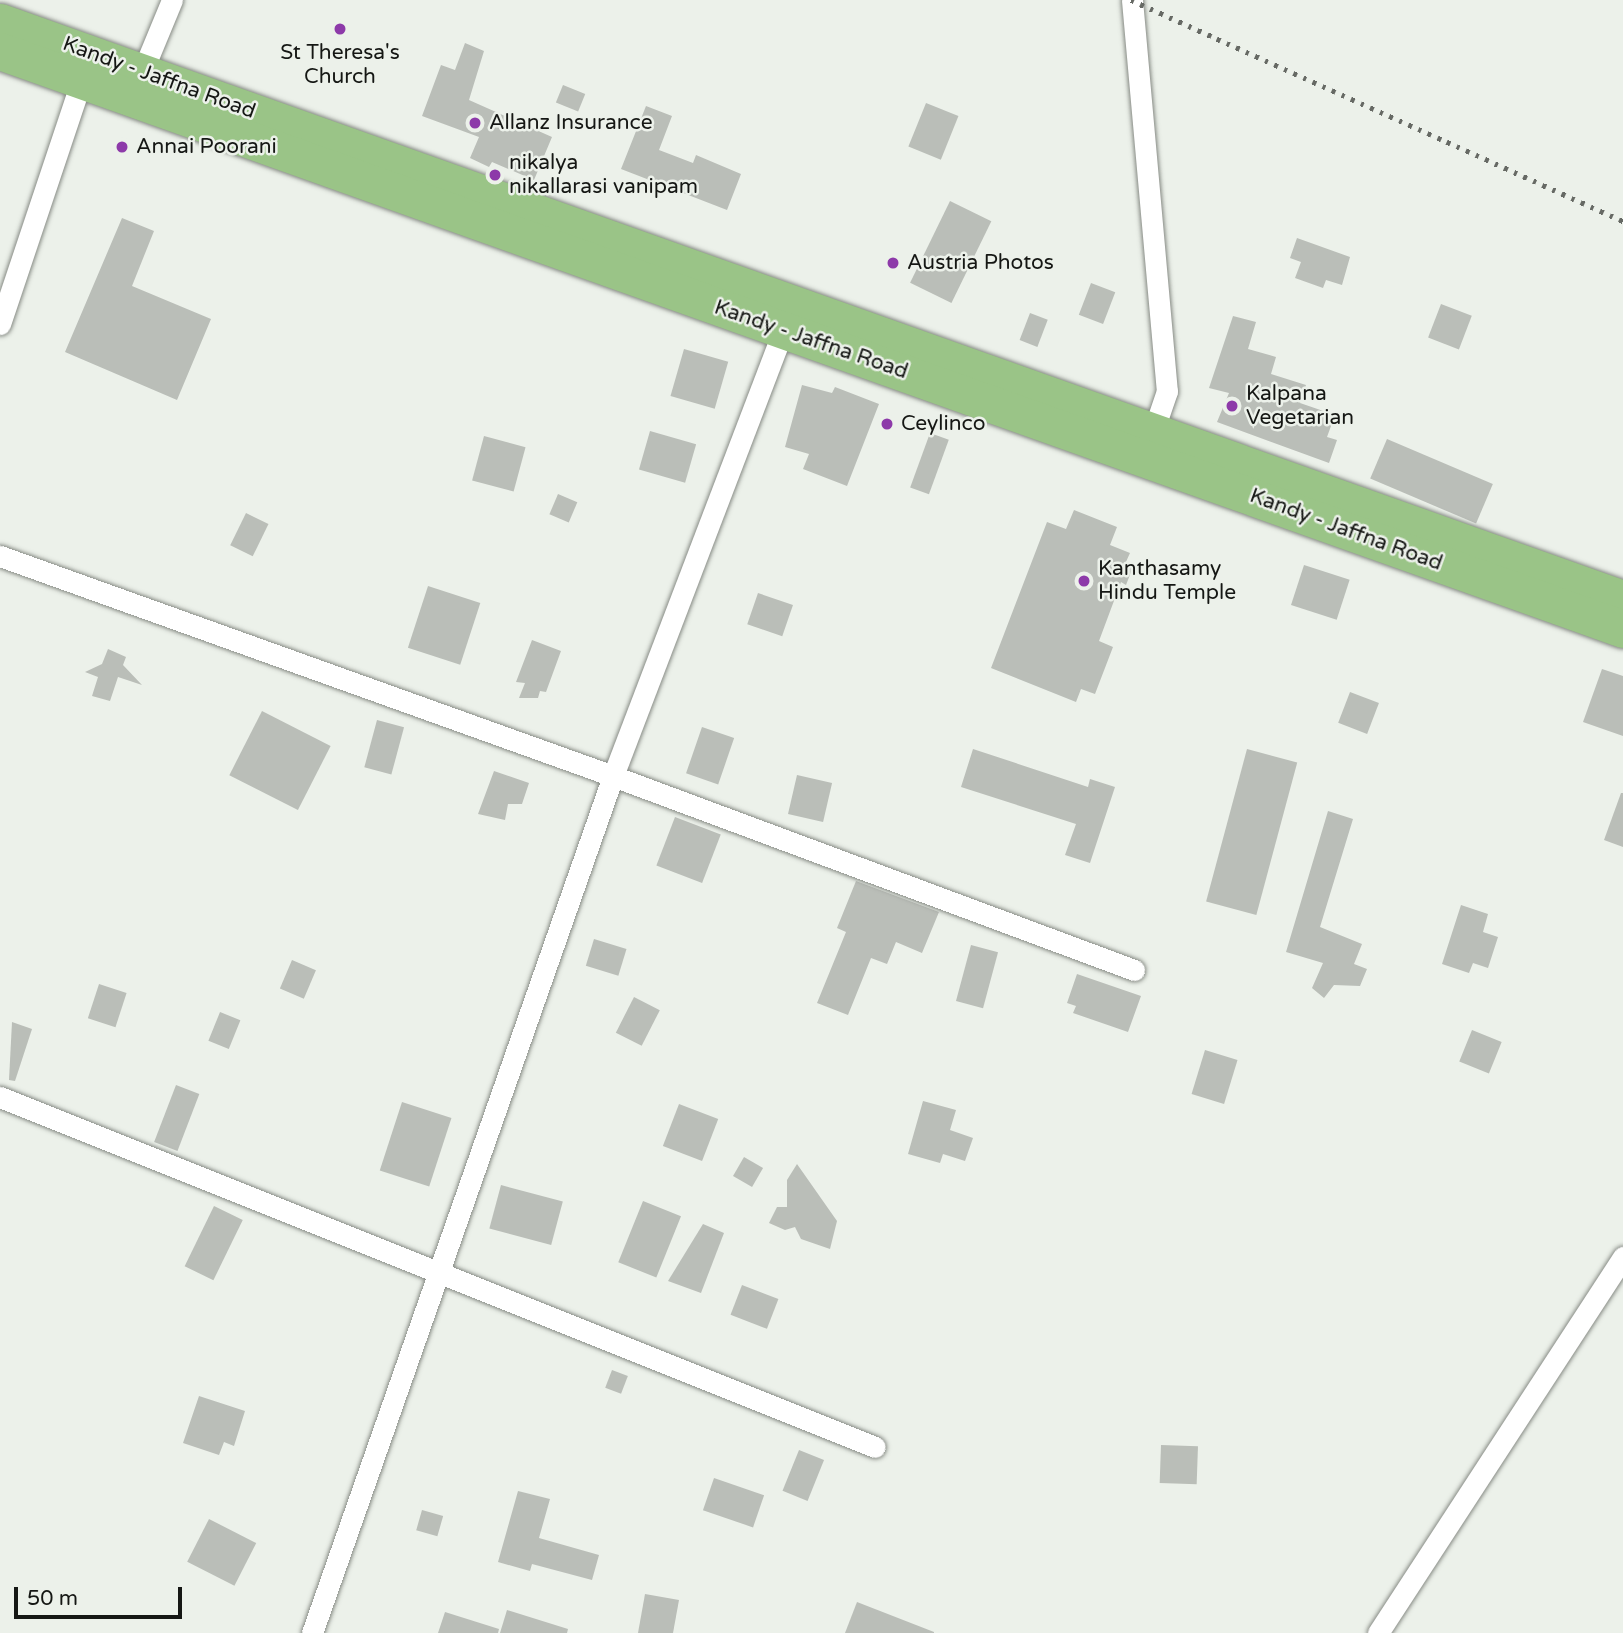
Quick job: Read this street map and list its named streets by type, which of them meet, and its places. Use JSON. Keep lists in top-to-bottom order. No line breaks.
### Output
{"streets":{"highway":["Kandy - Jaffna Road"]},"places":["St Theresa's Church","Allanz Insurance","Annai Poorani","nikalya nikallarasi vanipam","Austria Photos","Kalpana Vegetarian","Ceylinco","Kanthasamy Hindu Temple"],"scale_bar":"50 m"}
